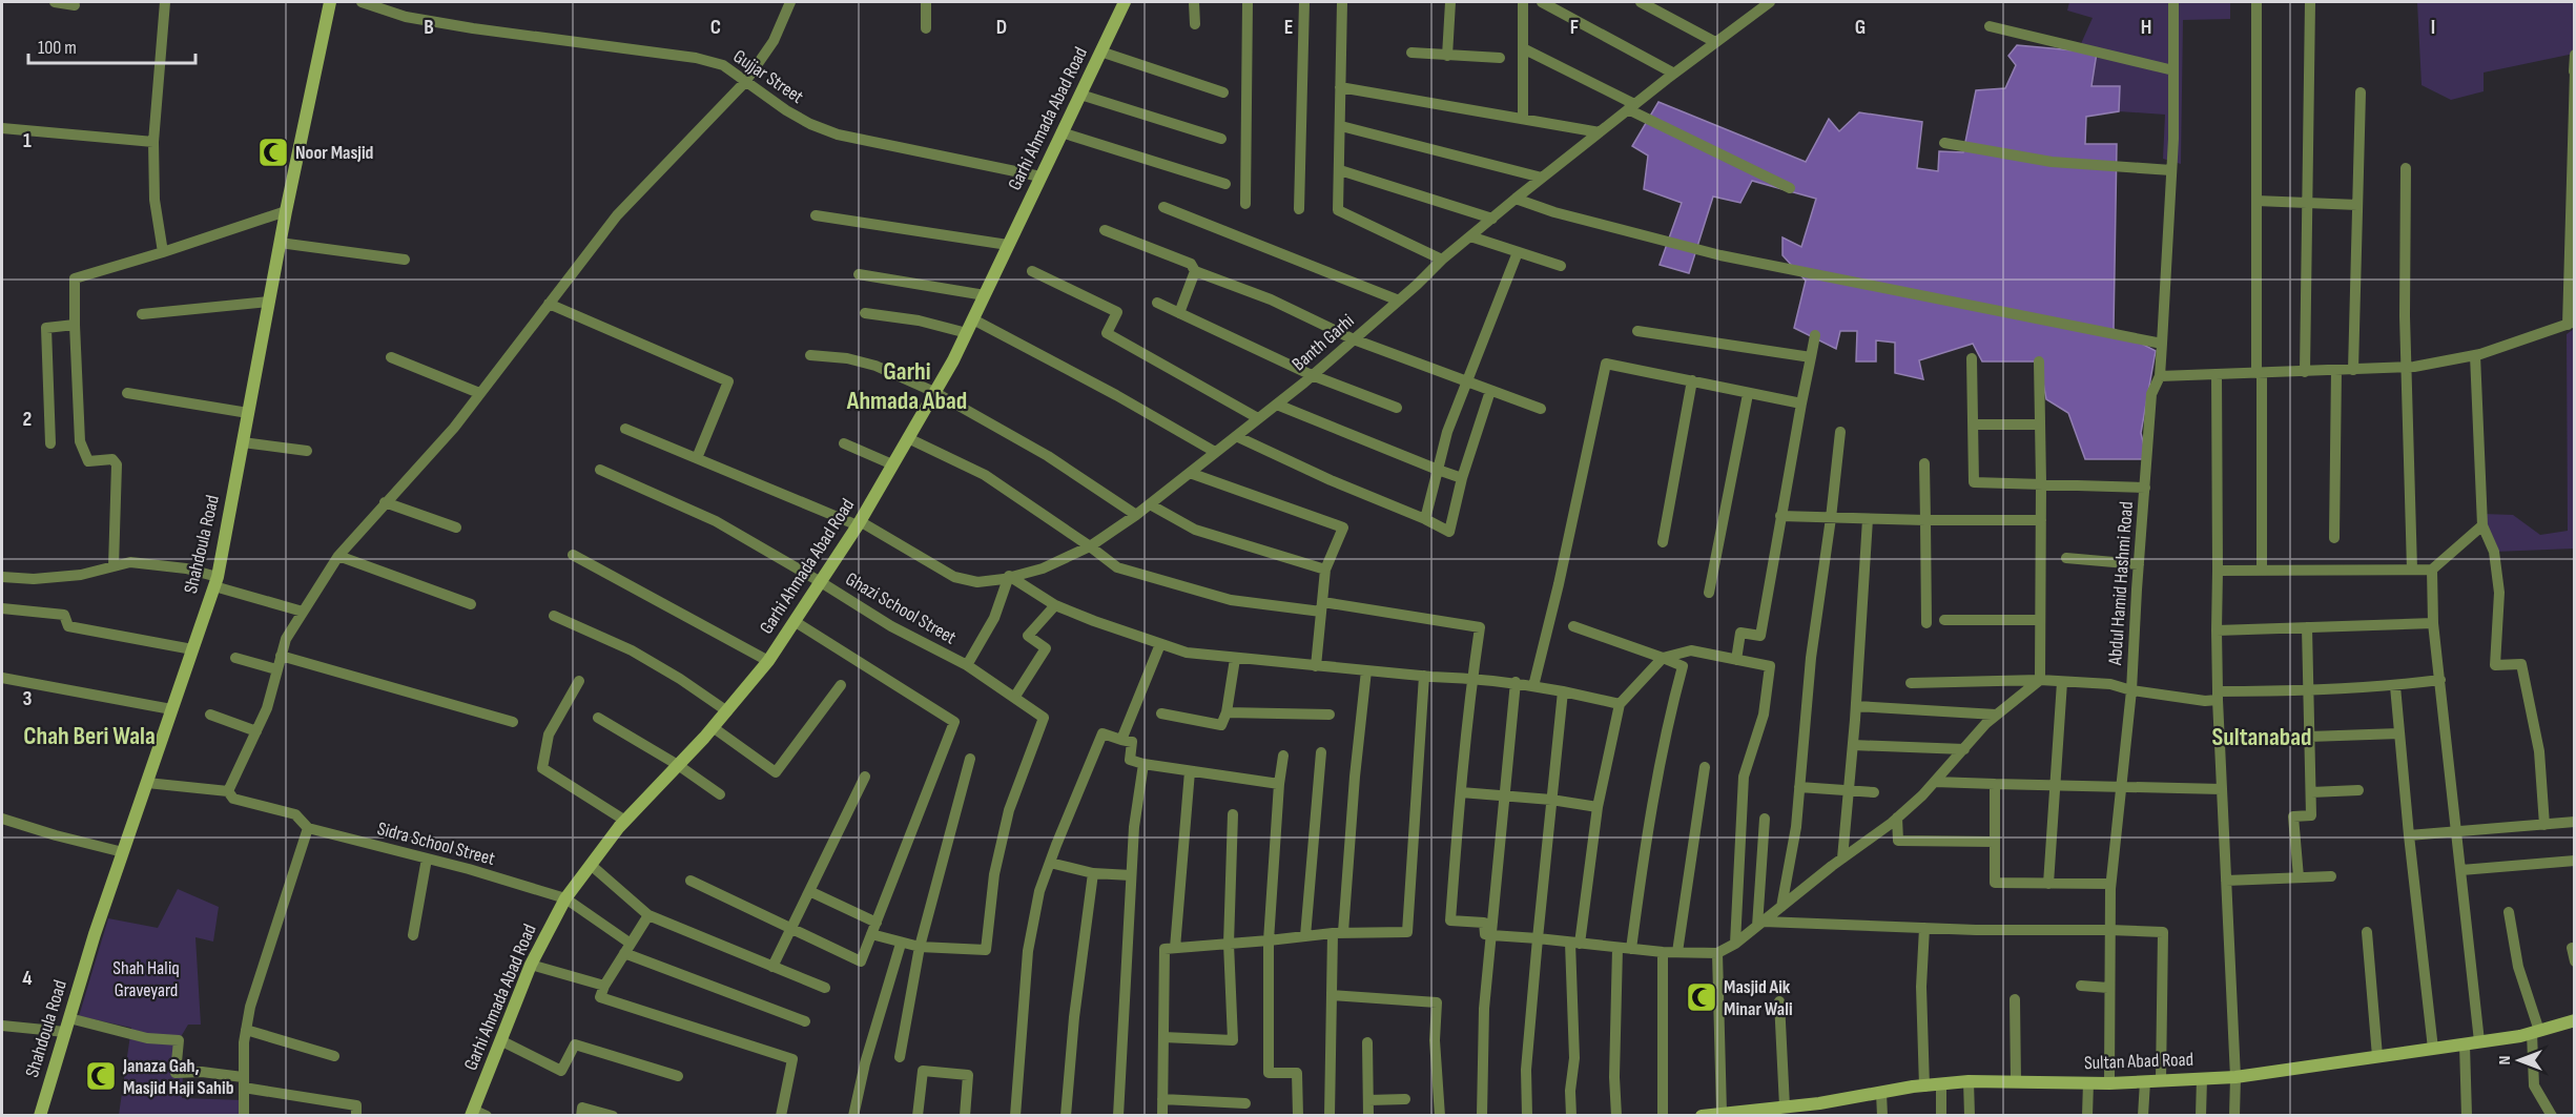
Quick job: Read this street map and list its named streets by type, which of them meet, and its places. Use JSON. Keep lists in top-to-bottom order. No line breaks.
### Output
{"streets":{"street":["Gujjar Street","Garhi Ahmada Abad Road","Banth Garhi","Shahdoula Road","Abdul Hamid Hashmi Road","Ghazi School Street","Sidra School Street","Sultan Abad Road"]},"crossings":[["Gujjar Street","Garhi Ahmada Abad Road"],["Garhi Ahmada Abad Road","Banth Garhi"],["Garhi Ahmada Abad Road","Ghazi School Street"],["Garhi Ahmada Abad Road","Sidra School Street"],["Shahdoula Road","Sidra School Street"]],"districts":["Garhi Ahmada Abad","Chah Beri Wala","Sultanabad"],"parks":["Shah Haliq Graveyard"],"places":{"mosque":["Noor Masjid","Masjid Aik Minar Wali","Janaza Gah, Masjid Haji Sahib"]},"scale_bar":"100 m","north":"left","grid":{"columns":["B","C","D","E","F","G","H","I"],"rows":["1","2","3","4"]}}
